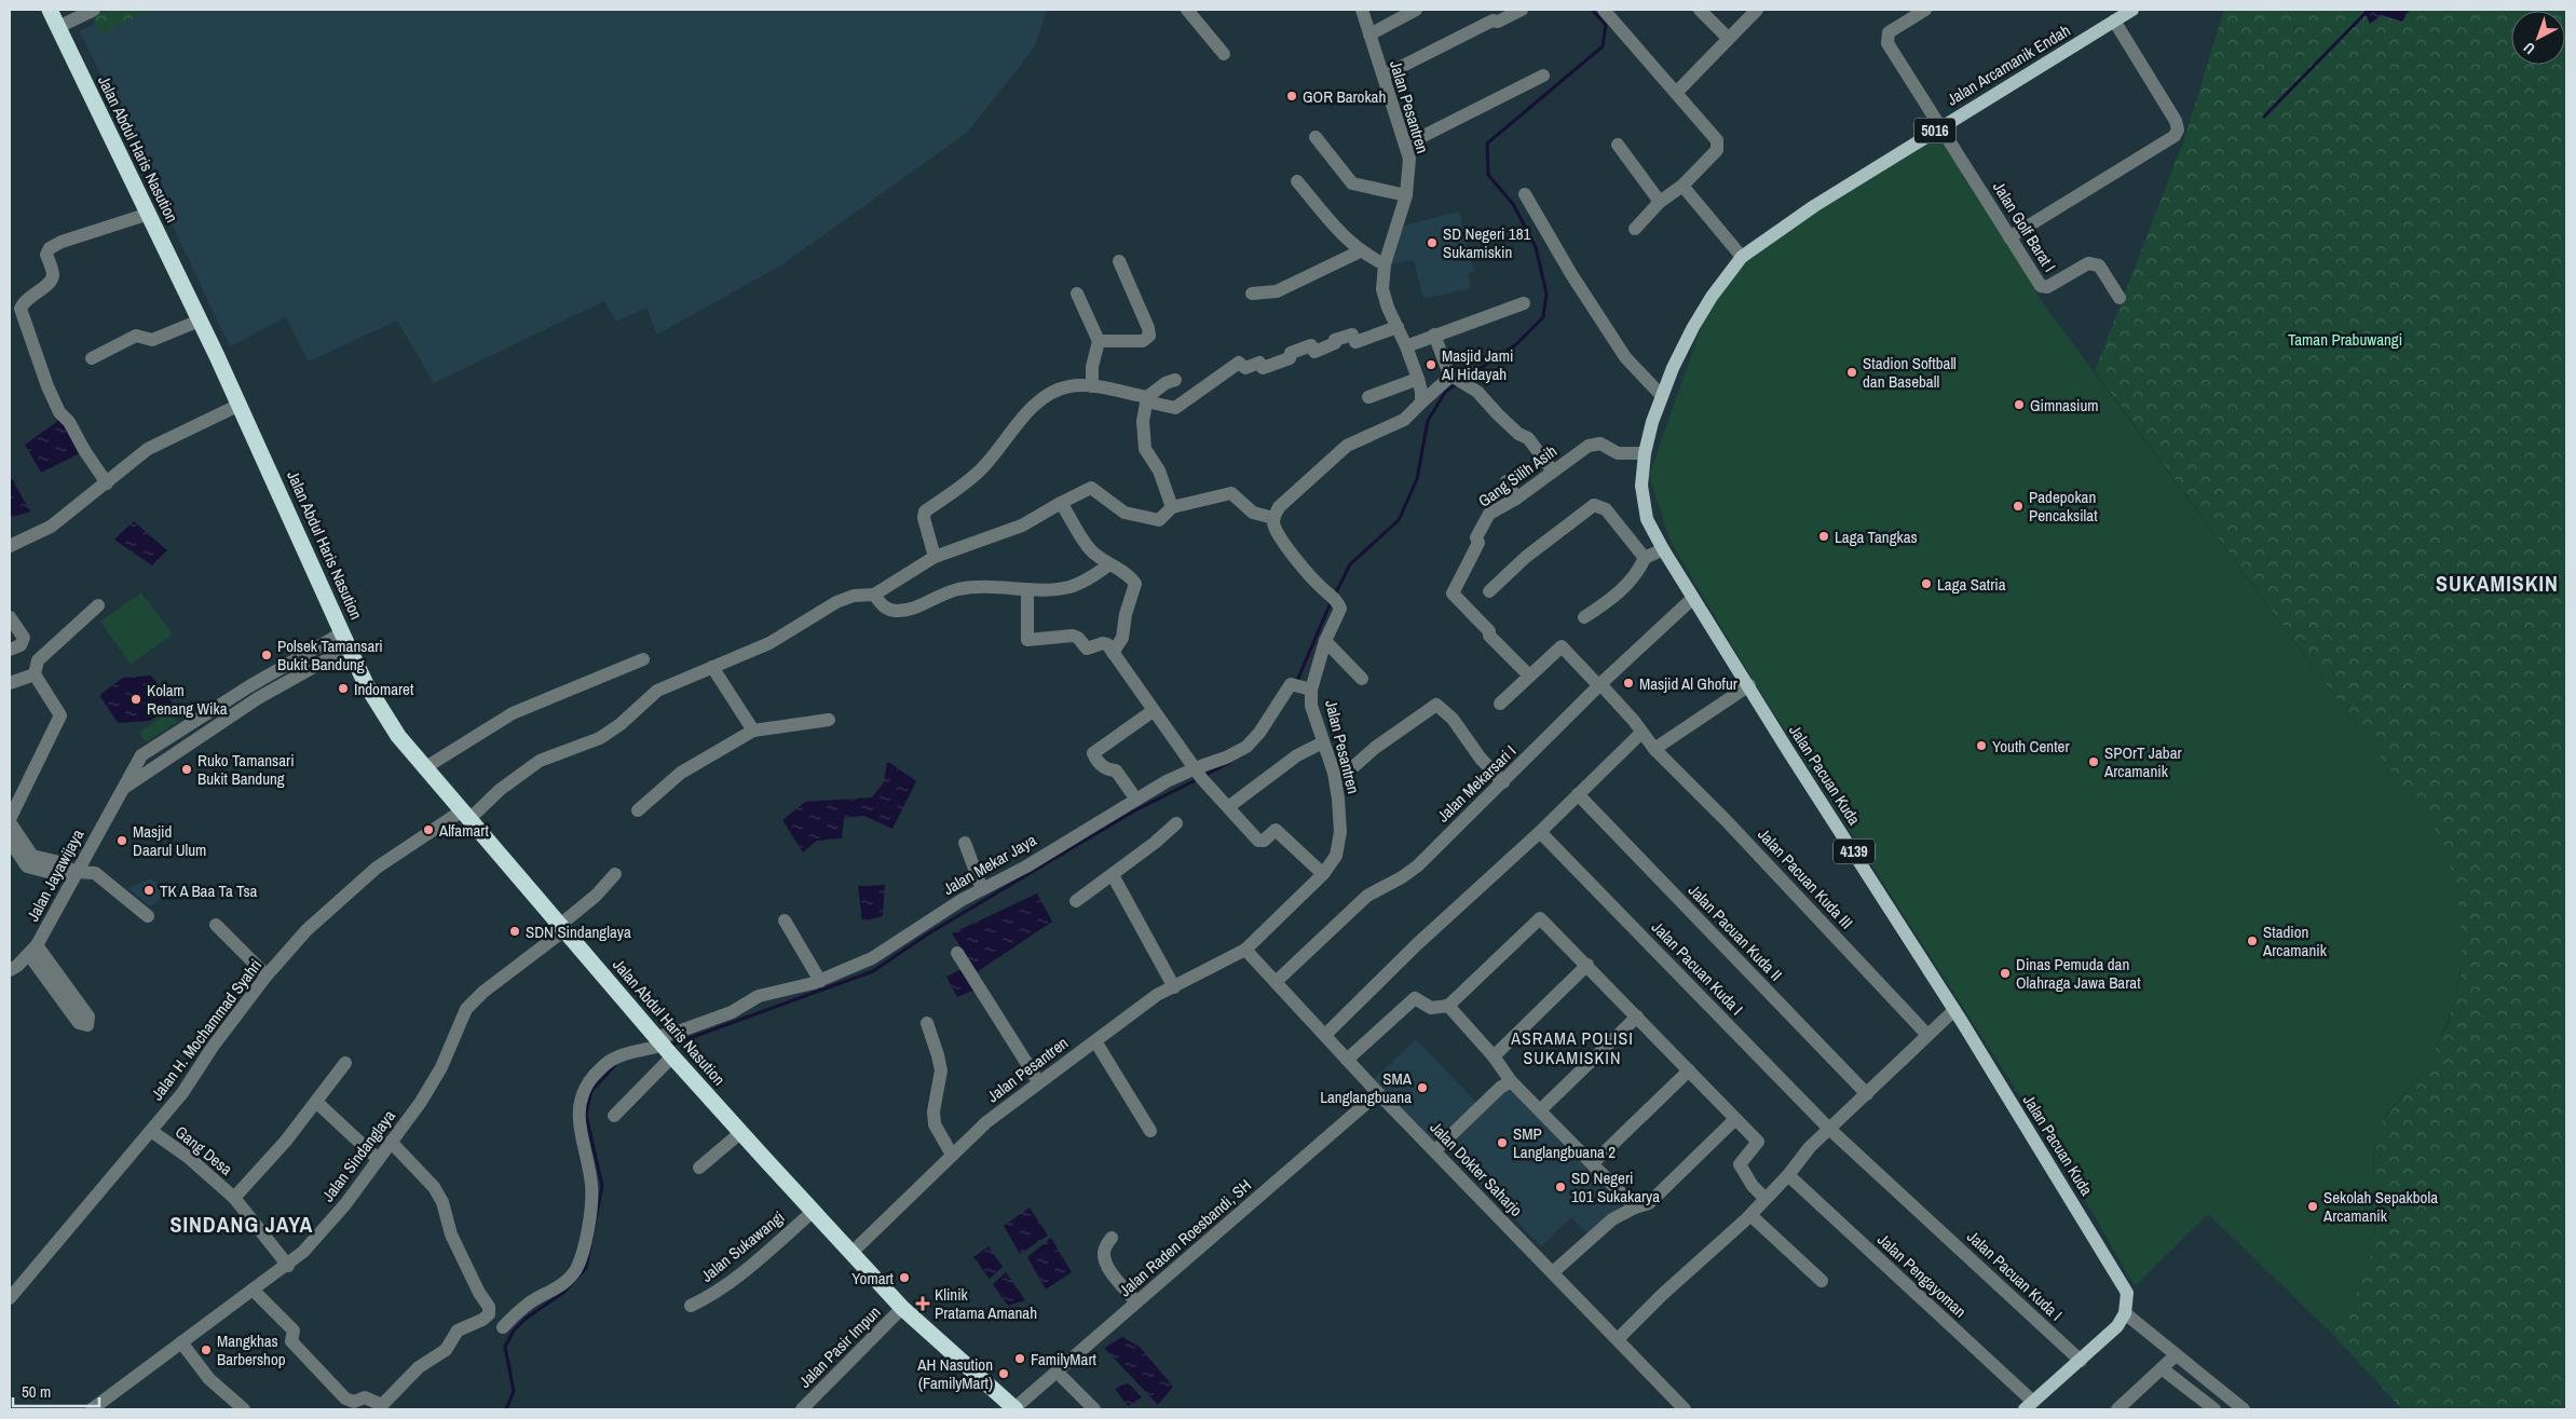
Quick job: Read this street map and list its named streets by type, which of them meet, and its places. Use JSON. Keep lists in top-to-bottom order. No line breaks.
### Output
{"streets":{"highway":["Jalan Abdul Haris Nasution"],"main road":["Jalan Arcamanik Endah","5016","Jalan Pacuan Kuda","4139"],"street":["Jalan Pesantren","Jalan Golf Barat I","Gang Silih Asih","Jalan Mekarsari I","Jalan Mekar Jaya","Jalan Jayawijaya","Jalan Pacuan Kuda III","Jalan Pacuan Kuda II","Jalan Pacuan Kuda I","Jalan H. Mochammad Syahri","Gang Desa","Jalan Sindanglaya","Jalan Dokter Saharjo","Jalan Raden Roesbandi, SH","Jalan Sukawangi","Jalan Pengayoman","Jalan Pasir Impun"]},"crossings":[["Jalan Arcamanik Endah","Jalan Golf Barat I"],["Jalan Arcamanik Endah","Jalan Pacuan Kuda"],["Jalan Pesantren","Jalan Abdul Haris Nasution"],["Jalan Pesantren","Jalan Mekar Jaya"],["Jalan Pesantren","Jalan Dokter Saharjo"],["Jalan Abdul Haris Nasution","Jalan Mekar Jaya"],["Jalan Abdul Haris Nasution","Jalan Jayawijaya"],["Jalan Abdul Haris Nasution","Jalan H. Mochammad Syahri"],["Jalan Abdul Haris Nasution","Jalan Sindanglaya"],["Jalan Abdul Haris Nasution","Jalan Raden Roesbandi, SH"],["Jalan Abdul Haris Nasution","Jalan Sukawangi"],["Jalan Abdul Haris Nasution","Jalan Pasir Impun"],["Gang Silih Asih","Jalan Pacuan Kuda"],["Gang Silih Asih","Jalan Pacuan Kuda III"],["Jalan Pacuan Kuda","Jalan Mekarsari I"],["Jalan Mekarsari I","Jalan Pacuan Kuda III"],["Jalan Mekarsari I","Jalan Dokter Saharjo"],["Jalan H. Mochammad Syahri","Gang Desa"],["Gang Desa","Jalan Sindanglaya"],["Jalan Dokter Saharjo","Jalan Raden Roesbandi, SH"]],"districts":["SUKAMISKIN","ASRAMA POLISI SUKAMISKIN","SINDANG JAYA"],"parks":["Taman Prabuwangi"],"places":{"other":["GOR Barokah","SD Negeri 181 Sukamiskin","Masjid Jami Al Hidayah","Stadion Softball dan Baseball","Gimnasium","Padepokan Pencaksilat","Laga Tangkas","Laga Satria","Polsek Tamansari Bukit Bandung","Masjid Al Ghofur","Indomaret","Kolam Renang Wika","Youth Center","SPOrT Jabar Arcamanik","Ruko Tamansari Bukit Bandung","Alfamart","Masjid Daarul Ulum","TK A Baa Ta Tsa","SDN Sindanglaya","Stadion Arcamanik","Dinas Pemuda dan Olahraga Jawa Barat","SMA Langlangbuana","SMP Langlangbuana 2","SD Negeri 101 Sukakarya","Sekolah Sepakbola Arcamanik","Yomart","Mangkhas Barbershop","FamilyMart","AH Nasution (FamilyMart)"],"health":["Klinik Pratama Amanah"]},"scale_bar":"50 m","north":"bottom left"}
